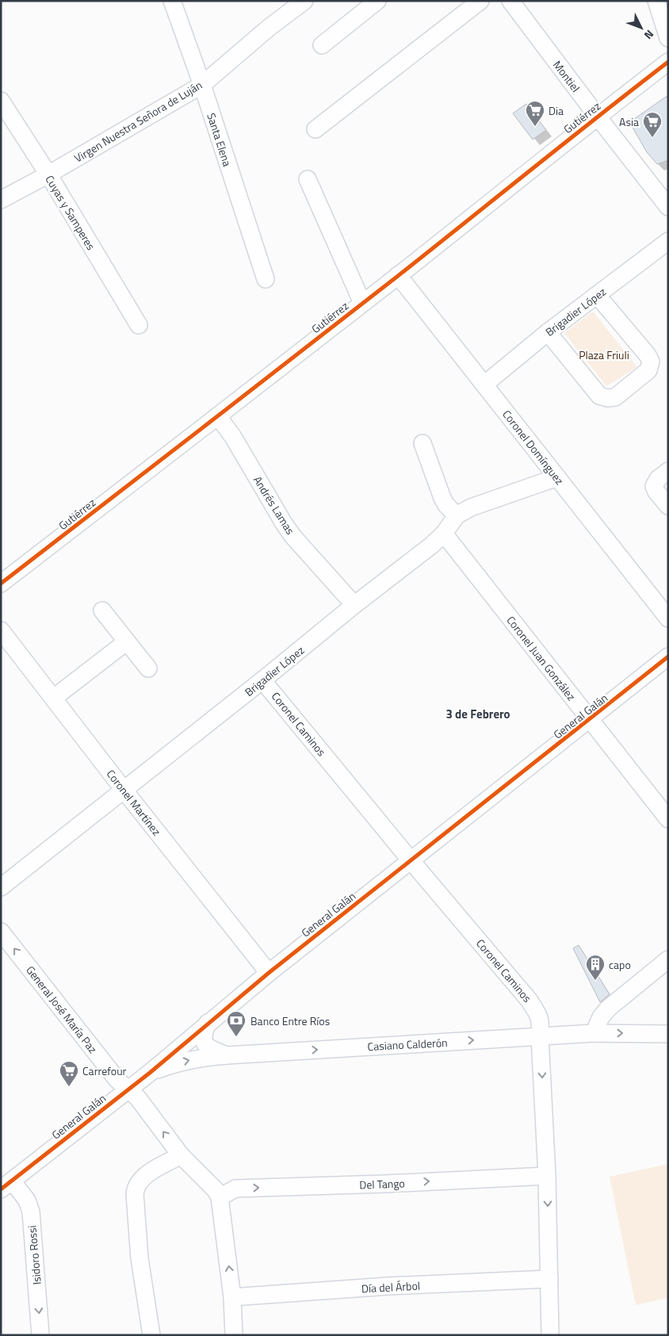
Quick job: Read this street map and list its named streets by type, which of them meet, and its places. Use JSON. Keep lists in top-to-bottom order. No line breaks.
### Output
{"streets":{"street":["Montiel","Gutiérrez","Virgen Nuestra Señora de Luján","Santa Elena","Cuyas y Samperes","Brigadier López","Coronel Domínguez","Andrés Lamas","Coronel Juan González","General Galán","Coronel Caminos","Coronel Martínez","General José María Paz","Casiano Calderón","Del Tango","Isidoro Rossi","Día del Árbol"]},"crossings":[["Montiel","Gutiérrez"],["Gutiérrez","Coronel Domínguez"],["Gutiérrez","Andrés Lamas"],["Virgen Nuestra Señora de Luján","Santa Elena"],["Virgen Nuestra Señora de Luján","Cuyas y Samperes"],["Brigadier López","Coronel Domínguez"],["Brigadier López","Andrés Lamas"],["Brigadier López","Coronel Juan González"],["Brigadier López","Coronel Caminos"],["Brigadier López","Coronel Martínez"],["Coronel Juan González","General Galán"],["General Galán","Coronel Caminos"],["General Galán","Coronel Martínez"],["General Galán","General José María Paz"],["General Galán","Casiano Calderón"],["General Galán","Isidoro Rossi"],["Coronel Caminos","Casiano Calderón"],["Coronel Caminos","Del Tango"],["Coronel Caminos","Día del Árbol"],["General José María Paz","Del Tango"]],"one_way":["General José María Paz","Casiano Calderón","Del Tango","Isidoro Rossi"],"districts":["3 de Febrero"],"parks":["Plaza Friuli"],"places":{"supermarket":["Dia","Asia","Carrefour"],"building":["capo"],"bank":["Banco Entre Ríos"]},"north":"bottom right"}
